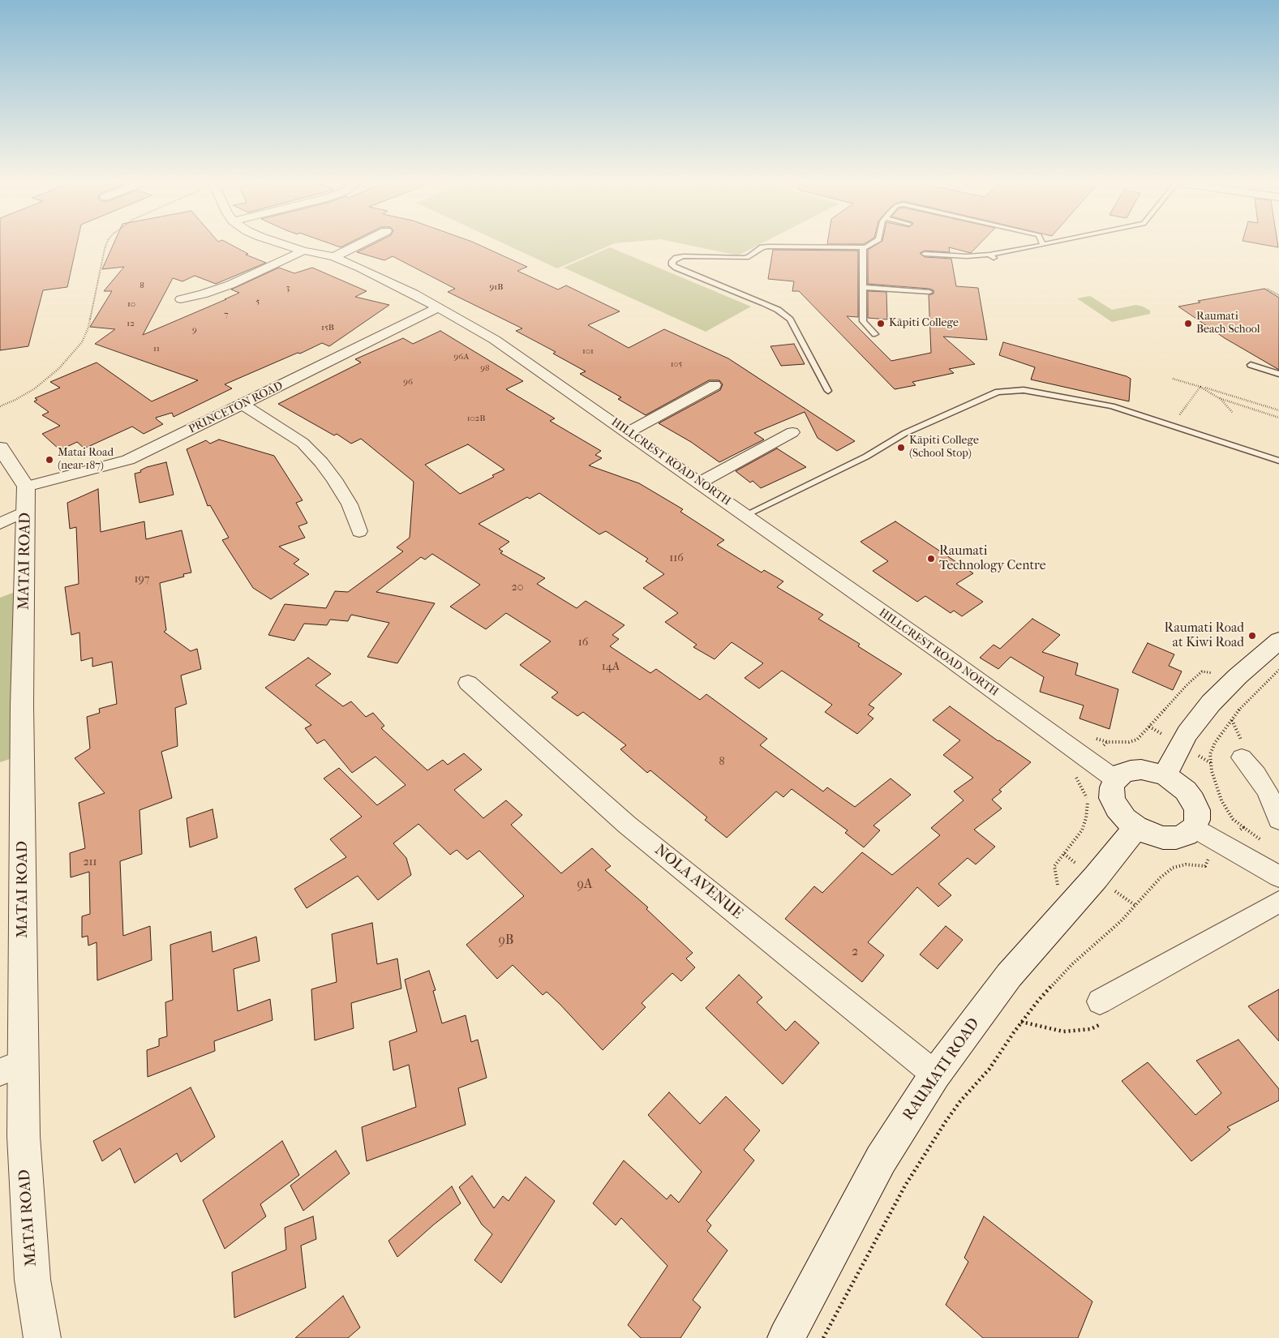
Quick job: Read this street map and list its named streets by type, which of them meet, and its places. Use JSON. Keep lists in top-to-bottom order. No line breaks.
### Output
{"streets":{"street":["PRINCETON ROAD","HILLCREST ROAD NORTH","MATAI ROAD","NOLA AVENUE","RAUMATI ROAD"]},"crossings":[["PRINCETON ROAD","HILLCREST ROAD NORTH"],["PRINCETON ROAD","MATAI ROAD"],["HILLCREST ROAD NORTH","RAUMATI ROAD"],["NOLA AVENUE","RAUMATI ROAD"]],"places":["Kāpiti College","Raumati Beach School","Kāpiti College (School Stop)","Matai Road (near 187)","Raumati Technology Centre","Raumati Road at Kiwi Road"],"house_numbers":["8","91B","3","5","10","7","12","15B","9","11","101","96A","105","98","96","102B","116","197","20","16","14A","8","211","9A","9B","2"]}
